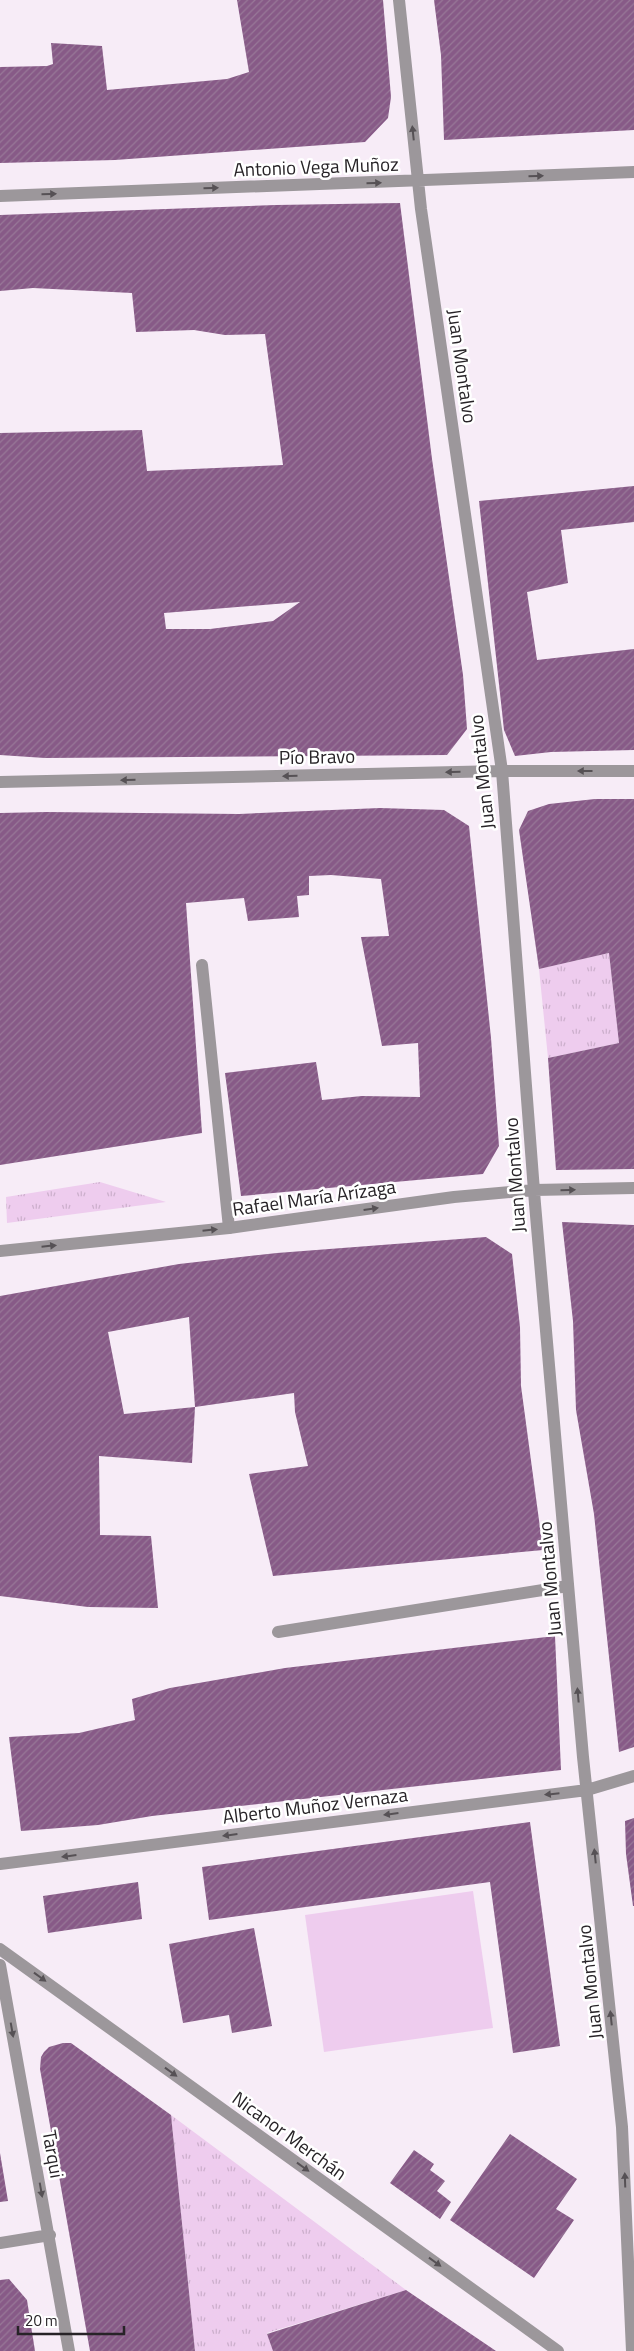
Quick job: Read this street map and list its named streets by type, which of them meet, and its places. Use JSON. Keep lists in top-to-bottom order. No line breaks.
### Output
{"streets":{"street":["Antonio Vega Muñoz","Juan Montalvo","Pío Bravo","Rafael María Arízaga","Alberto Muñoz Vernaza","Nicanor Merchán","Tarqui"]},"crossings":[["Antonio Vega Muñoz","Juan Montalvo"],["Juan Montalvo","Pío Bravo"],["Juan Montalvo","Rafael María Arízaga"],["Juan Montalvo","Alberto Muñoz Vernaza"]],"one_way":["Antonio Vega Muñoz","Juan Montalvo","Pío Bravo","Rafael María Arízaga","Alberto Muñoz Vernaza","Nicanor Merchán","Tarqui"],"scale_bar":"20 m"}
